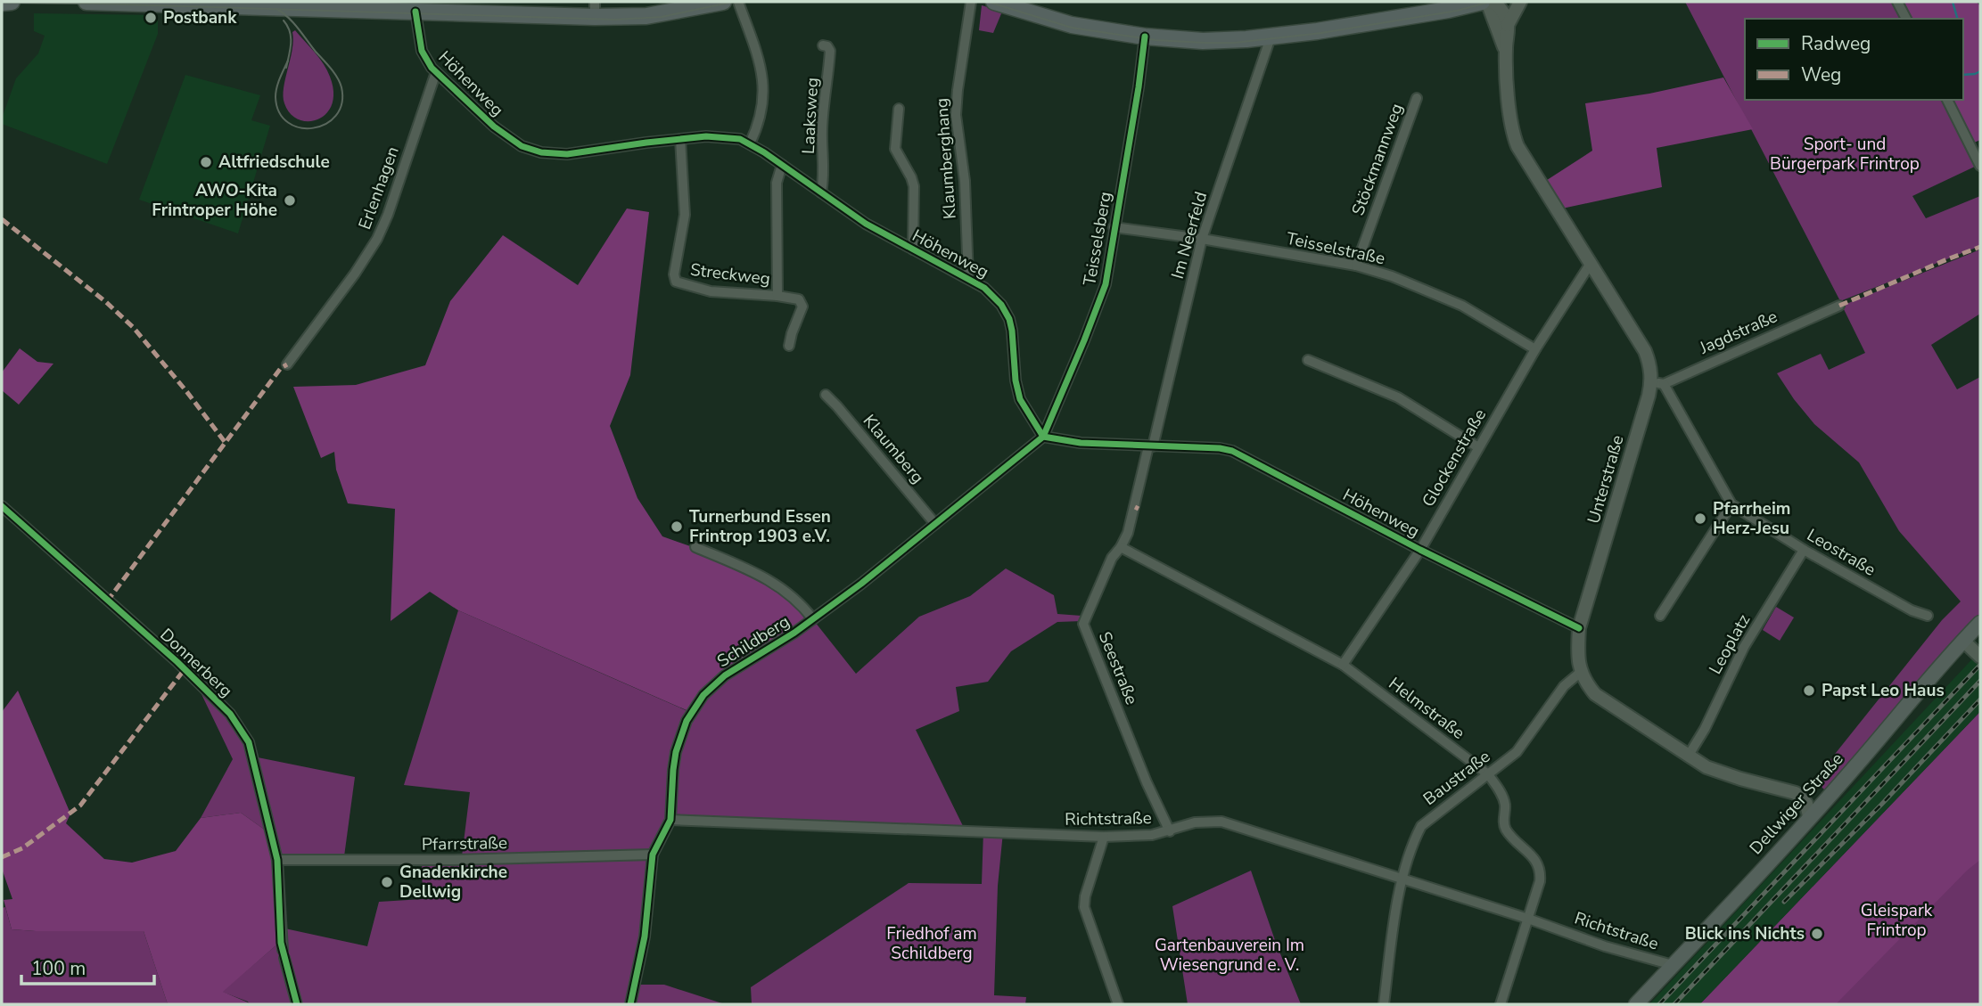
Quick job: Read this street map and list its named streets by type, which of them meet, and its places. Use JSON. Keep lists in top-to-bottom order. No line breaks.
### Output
{"streets":{"main road":["Dellwiger Straße"],"street":["Höhenweg","Laaksweg","Klaumberghang","Stöckmannweg","Erlenhagen","Im Neerfeld","Teisselsberg","Teisselstraße","Streckweg","Jagdstraße","Klaumberg","Glockenstraße","Unterstraße","Leostraße","Schildberg","Leoplatz","Donnerberg","Seestraße","Helmstraße","Baustraße","Richtstraße","Pfarrstraße"]},"crossings":[["Höhenweg","Laaksweg"],["Höhenweg","Klaumberghang"],["Höhenweg","Erlenhagen"],["Höhenweg","Im Neerfeld"],["Höhenweg","Teisselsberg"],["Höhenweg","Streckweg"],["Höhenweg","Glockenstraße"],["Höhenweg","Unterstraße"],["Höhenweg","Schildberg"],["Höhenweg","Seestraße"],["Stöckmannweg","Teisselstraße"],["Im Neerfeld","Teisselstraße"],["Im Neerfeld","Seestraße"],["Teisselsberg","Teisselstraße"],["Teisselsberg","Schildberg"],["Teisselstraße","Glockenstraße"],["Jagdstraße","Unterstraße"],["Jagdstraße","Leostraße"],["Klaumberg","Schildberg"],["Glockenstraße","Unterstraße"],["Glockenstraße","Helmstraße"],["Unterstraße","Leostraße"],["Unterstraße","Baustraße"],["Leostraße","Leoplatz"],["Schildberg","Richtstraße"],["Schildberg","Pfarrstraße"],["Donnerberg","Pfarrstraße"],["Seestraße","Helmstraße"],["Seestraße","Richtstraße"],["Helmstraße","Baustraße"],["Helmstraße","Richtstraße"],["Baustraße","Richtstraße"],["Dellwiger Straße","Richtstraße"]],"parks":["Sport- und Bürgerpark Frintrop","Gleispark Frintrop","Friedhof am Schildberg","Gartenbauverein Im Wiesengrund e. V."],"places":["Postbank","Altfriedschule","AWO-Kita Frintroper Höhe","Pfarrheim Herz-Jesu","Turnerbund Essen Frintrop 1903 e.V.","Papst Leo Haus","Gnadenkirche Dellwig","Blick ins Nichts"],"legend":["Radweg","Weg"],"scale_bar":"100 m"}
